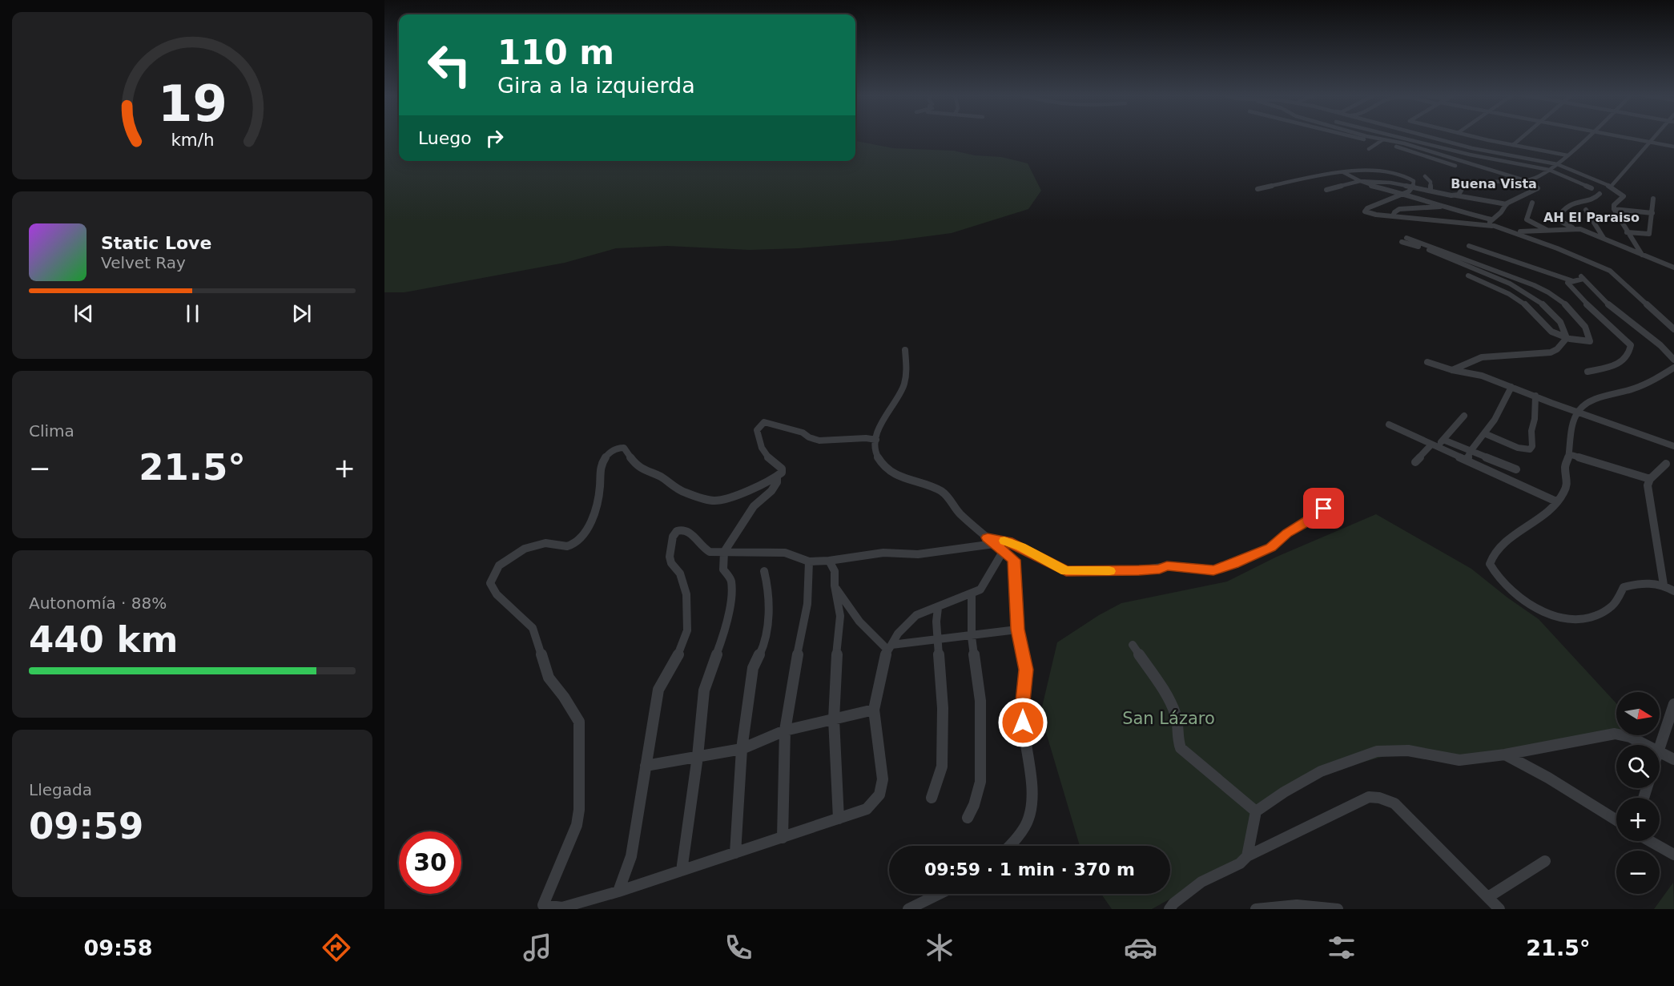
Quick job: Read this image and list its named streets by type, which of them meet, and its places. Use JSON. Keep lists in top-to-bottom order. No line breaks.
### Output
{"districts":["Buena Vista","AH El Paraiso"],"parks":["San Lázaro"],"north":"right","page":{"turn":["110 m","Gira a la izquierda"],"then":"Luego","song":["Static Love","Velvet Ray"],"tile":["Clima",["Autonomía · 88%","440 km"],["Llegada","09:59"]],"heat":["−","21.5°","+"],"map_buttons":["+","−"],"limit":"30","trip":"09:59 · 1 min · 370 m","tabs":["09:58","21.5°"],"gauge":["19","km/h"]}}
